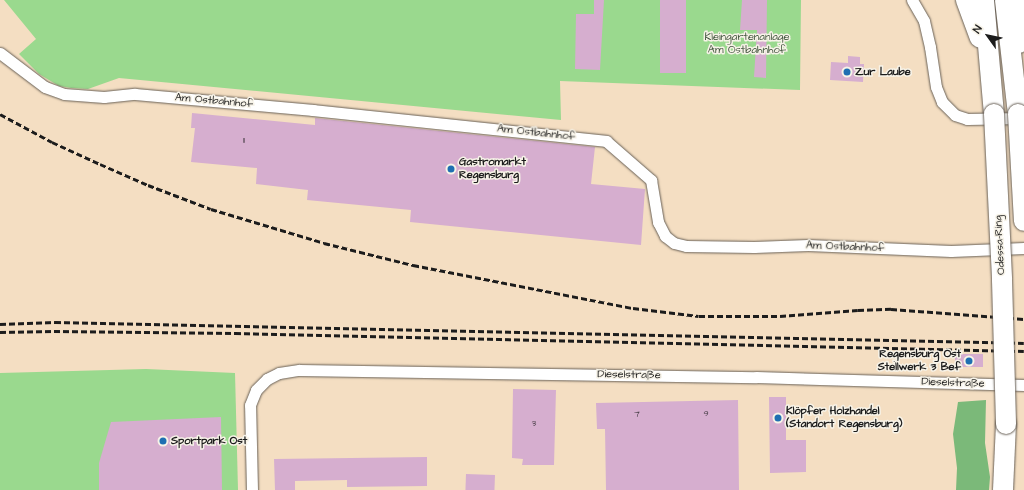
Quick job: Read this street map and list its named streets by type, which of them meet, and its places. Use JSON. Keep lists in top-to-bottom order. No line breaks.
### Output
{"streets":{"highway":["Odessa-Ring"],"street":["Am Ostbahnhof","Dieselstraße"]},"parks":["Kleingartenanlage Am Ostbahnhof"],"places":["Zur Laube","Gastromarkt Regensburg","Regensburg Ost Stellwerk 3 Bef","Klöpfer Holzhandel (Standort Regensburg)","Sportpark Ost"],"house_numbers":["11","9","7","3"],"north":"top left"}
